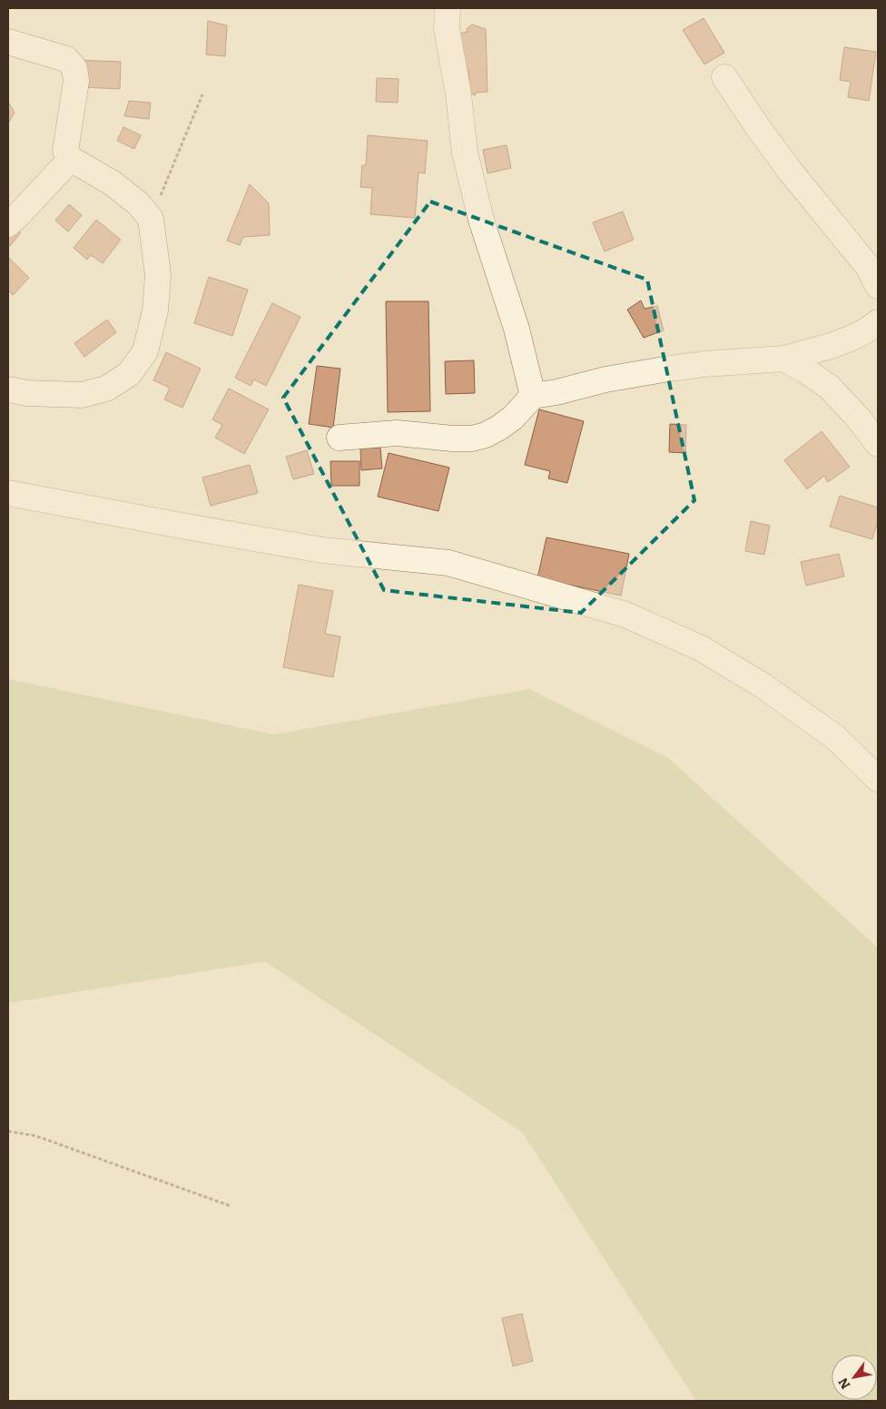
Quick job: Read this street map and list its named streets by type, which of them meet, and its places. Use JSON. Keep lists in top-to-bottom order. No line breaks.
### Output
{"north":"bottom left"}
